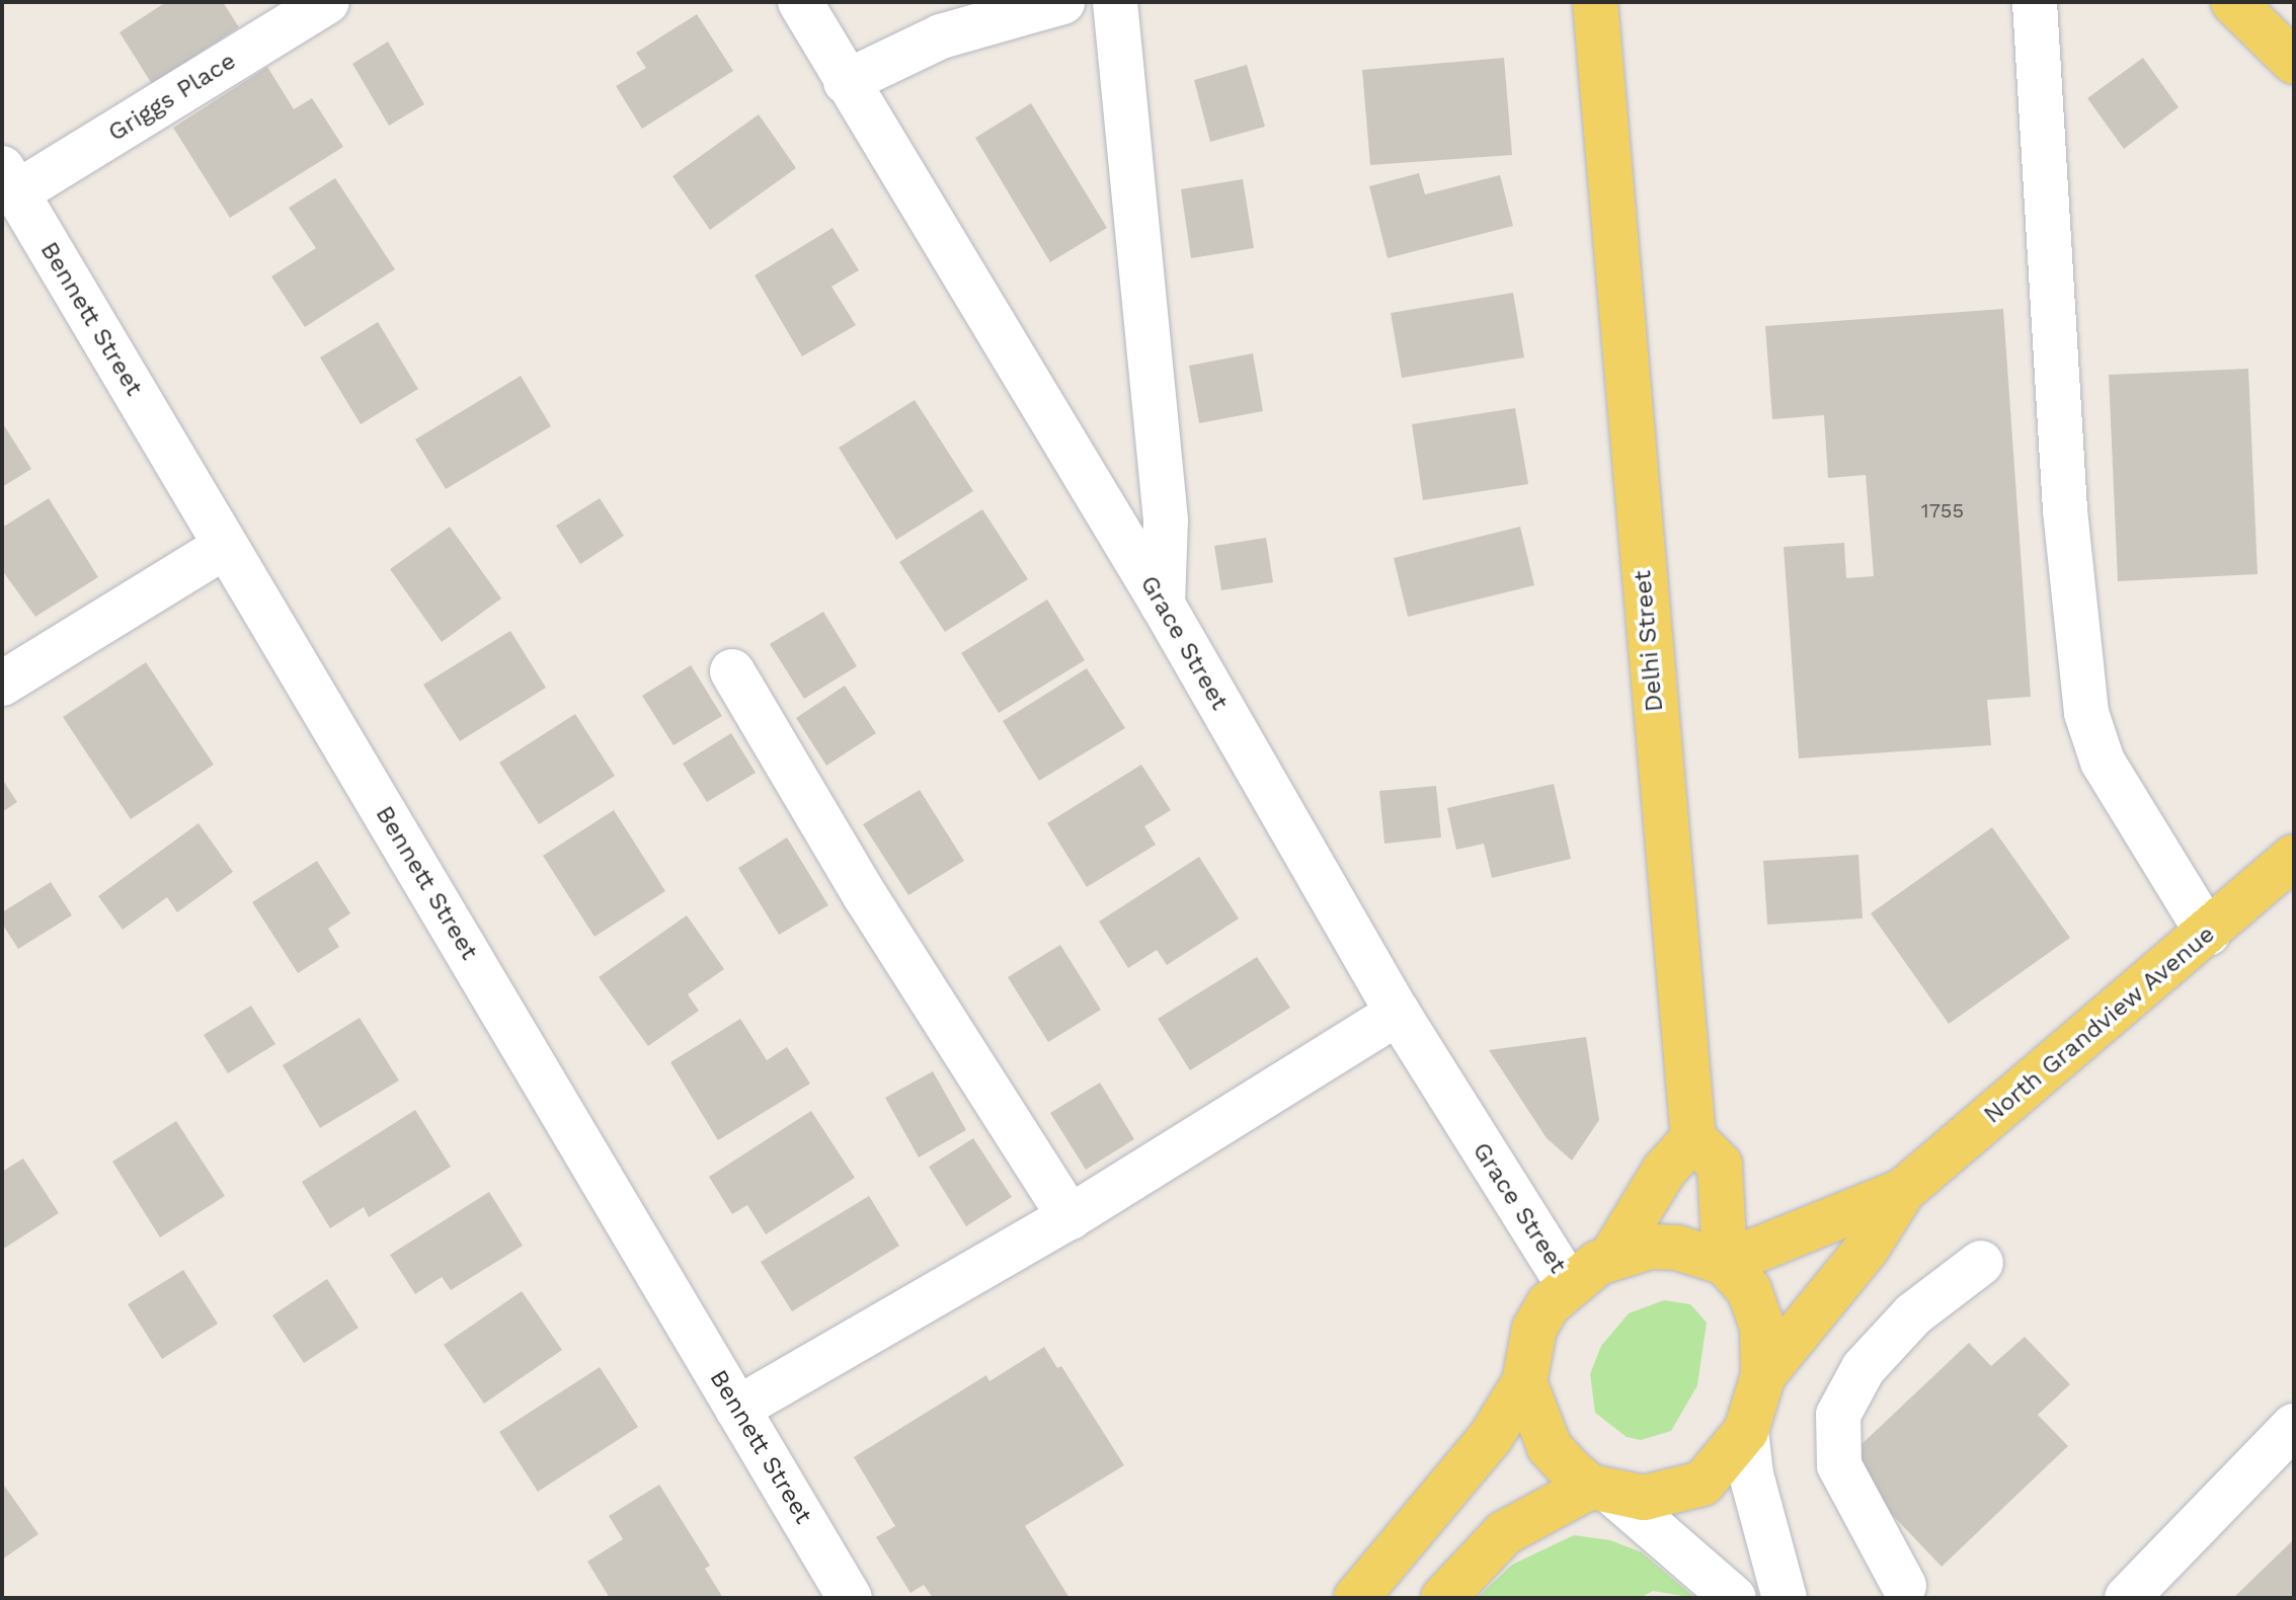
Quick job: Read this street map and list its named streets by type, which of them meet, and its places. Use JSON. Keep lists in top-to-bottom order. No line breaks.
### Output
{"streets":{"main road":["Delhi Street","North Grandview Avenue"],"street":["Griggs Place","Bennett Street","Grace Street"]},"crossings":[["Griggs Place","Bennett Street"],["Grace Street","North Grandview Avenue"]],"house_numbers":["1755"]}
